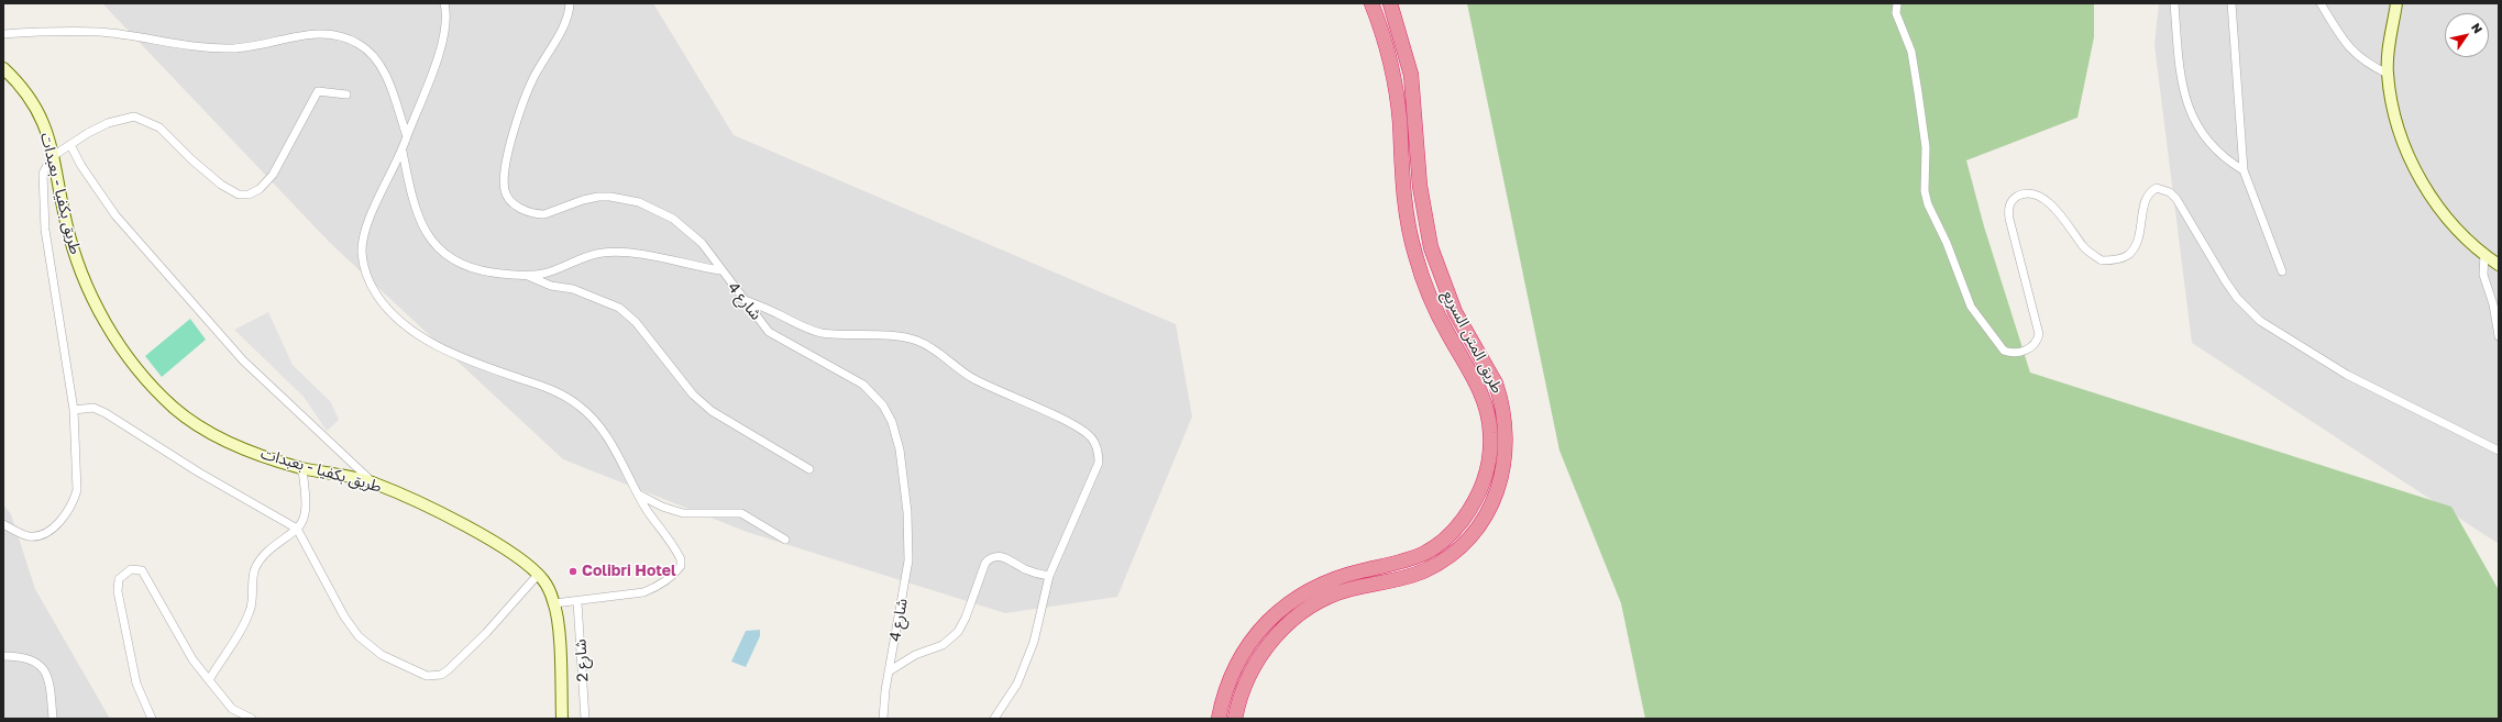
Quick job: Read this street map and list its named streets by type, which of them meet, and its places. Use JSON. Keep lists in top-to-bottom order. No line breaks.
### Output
{"streets":{"highway":["طريق المتن السريع"],"main road":["طريق بكفيا - بعبدات"],"street":["شارع 4","شارع 2"]},"places":["Colibri Hotel"],"north":"top right"}
